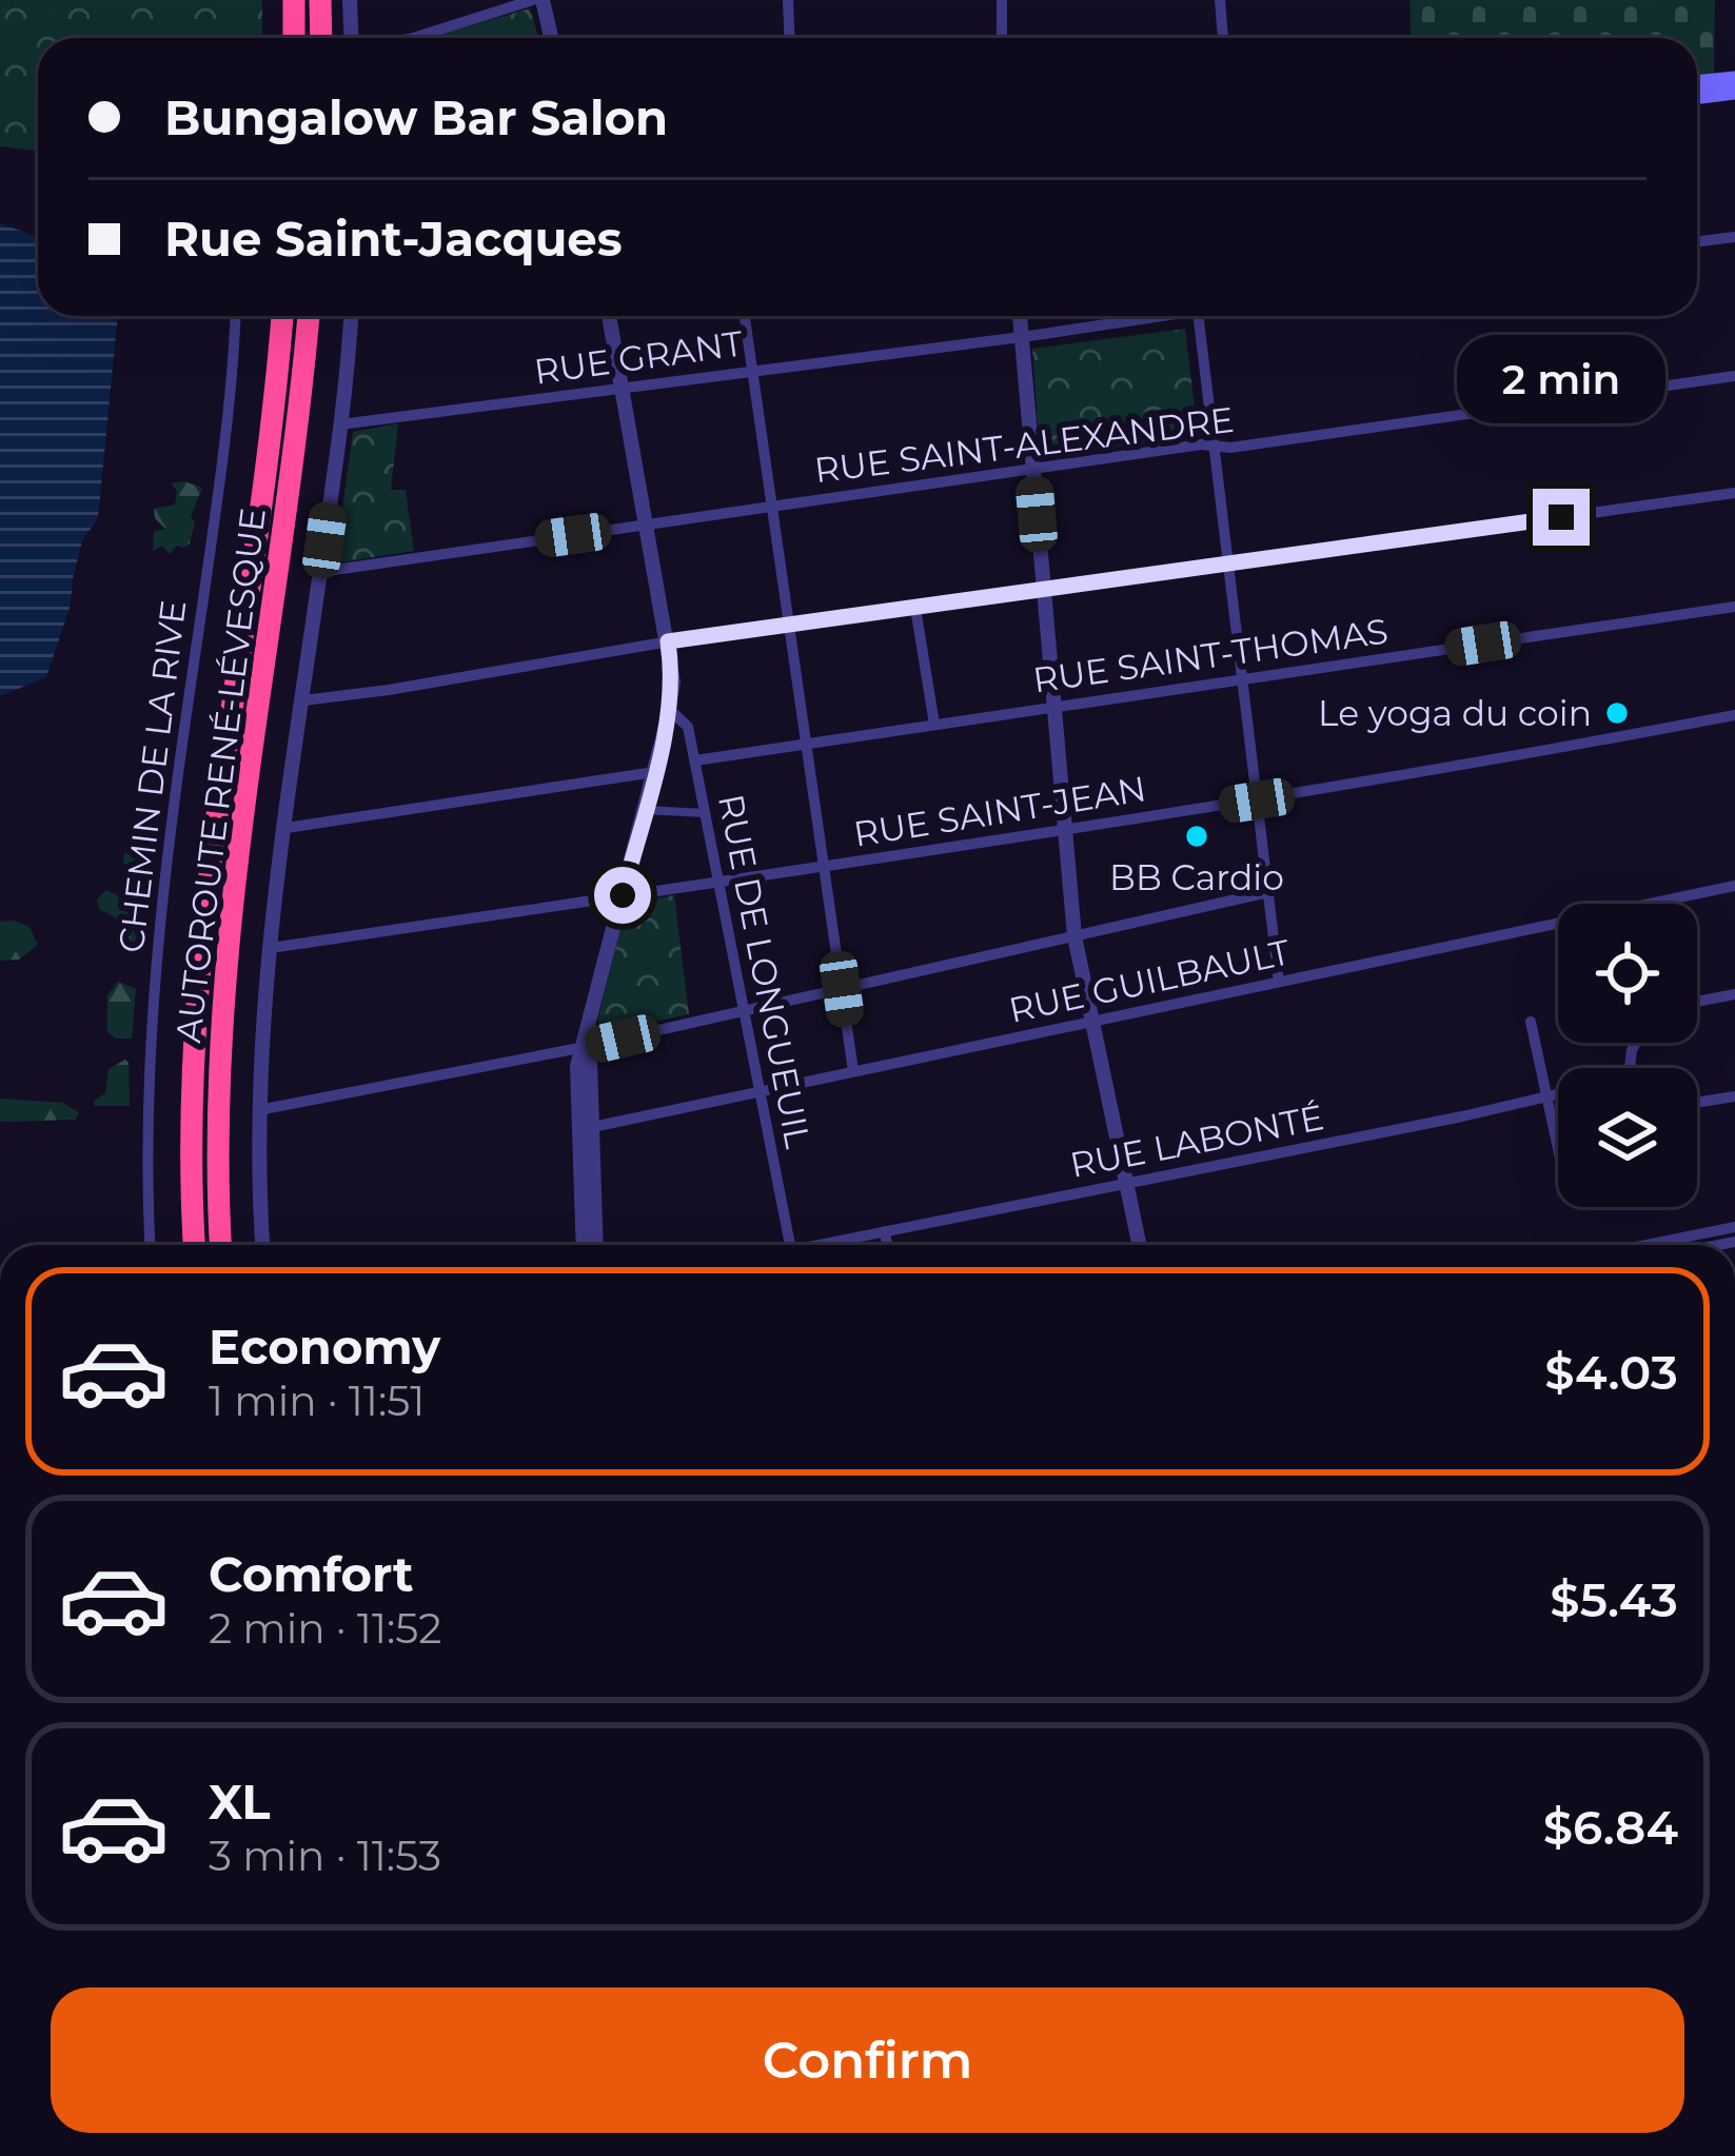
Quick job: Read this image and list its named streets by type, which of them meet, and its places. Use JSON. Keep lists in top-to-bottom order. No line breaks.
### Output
{"streets":{"highway":["AUTOROUTE RENÉ-LÉVESQUE"],"street":["RUE GRANT","RUE SAINT-ALEXANDRE","RUE SAINT-THOMAS","CHEMIN DE LA RIVE","RUE SAINT-JEAN","RUE DE LONGUEUIL","RUE GUILBAULT","RUE LABONTÉ"]},"crossings":[["RUE SAINT-THOMAS","RUE DE LONGUEUIL"],["RUE SAINT-JEAN","RUE DE LONGUEUIL"],["RUE DE LONGUEUIL","RUE GUILBAULT"]],"places":["Le yoga du coin","BB Cardio"],"page":{"banner":["Bungalow Bar Salon","Rue Saint-Jacques"],"bubble":"2 min","list":[{"name":"Economy","note":"1 min · 11:51","value":"$4.03"},{"name":"Comfort","note":"2 min · 11:52","value":"$5.43"},{"name":"XL","note":"3 min · 11:53","value":"$6.84"}],"buttons":"Confirm"}}
